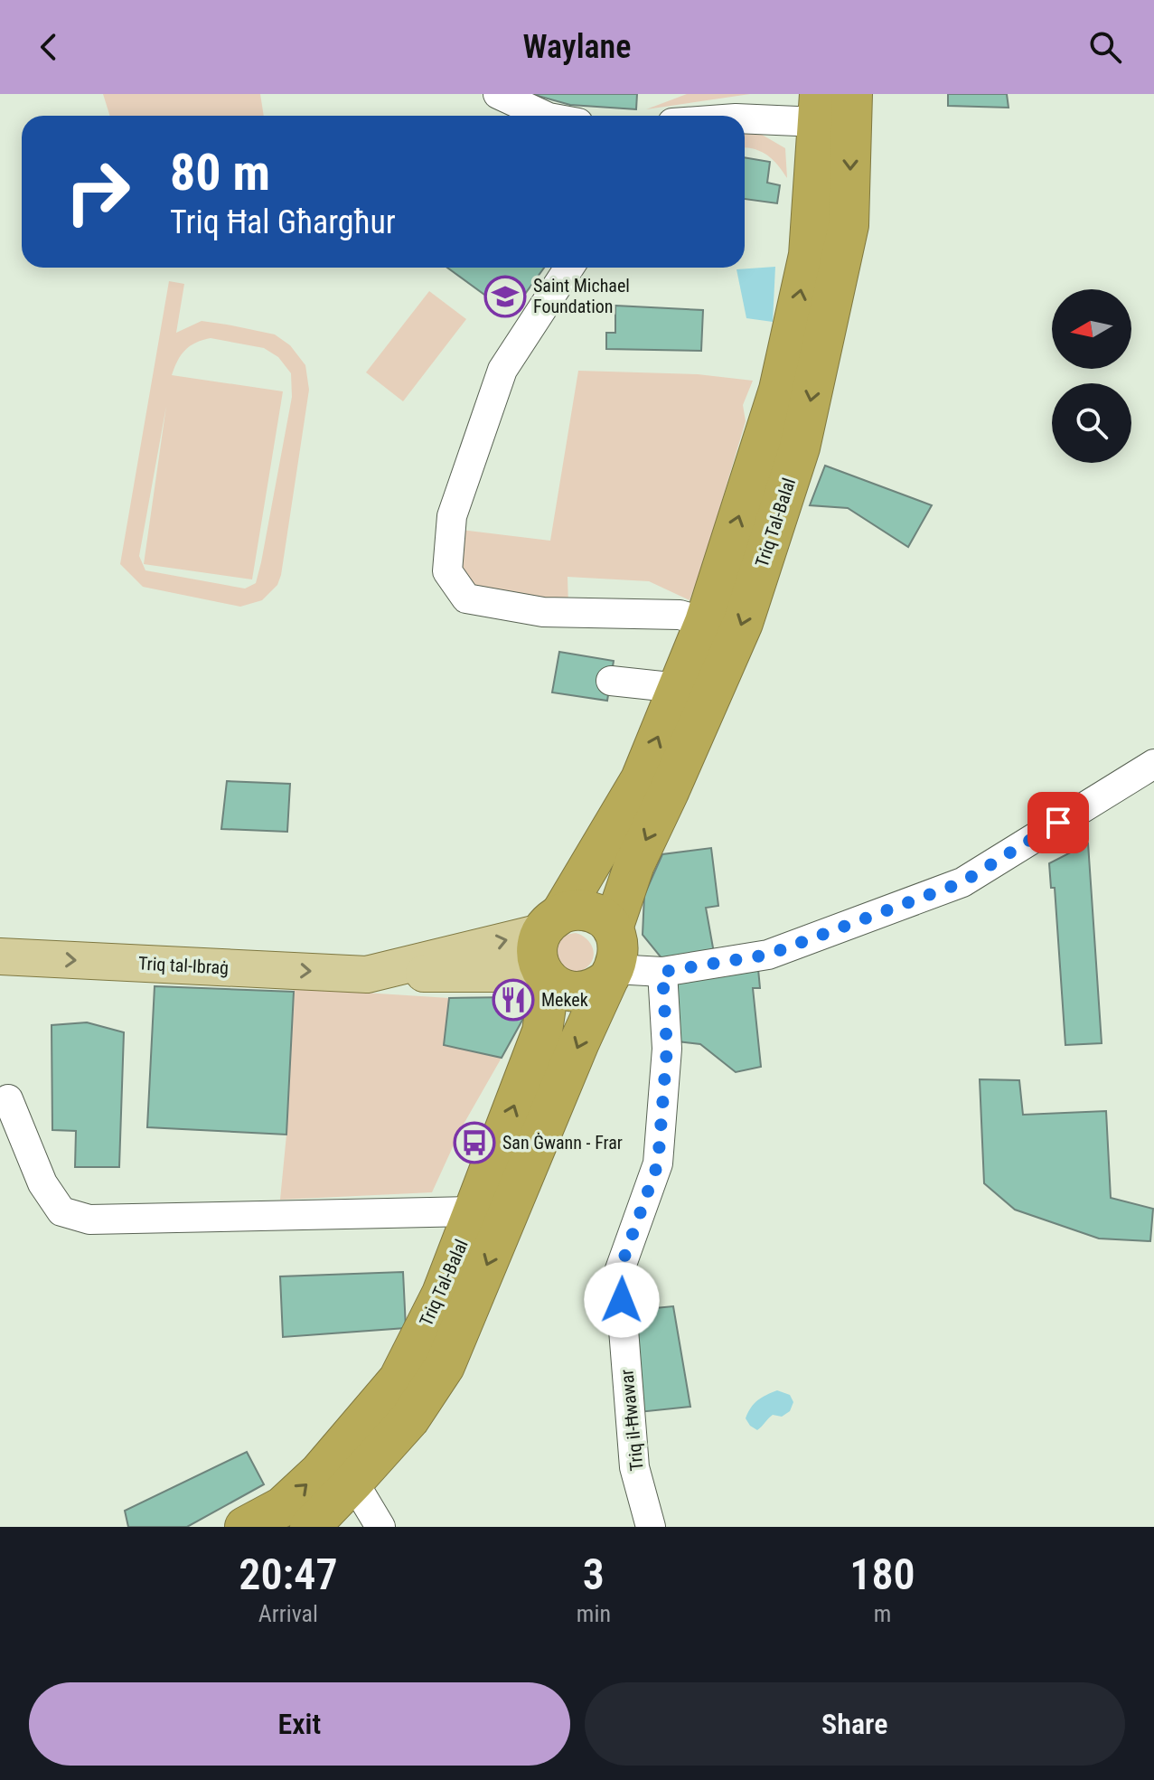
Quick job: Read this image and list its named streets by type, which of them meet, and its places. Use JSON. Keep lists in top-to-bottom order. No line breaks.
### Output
{"streets":{"highway":["Triq Tal-Balal"],"main road":["Triq tal-Ibraġ"],"street":["Triq il-Ħwawar"]},"crossings":[["Triq Tal-Balal","Triq tal-Ibraġ"]],"places":{"school or university":["Saint Michael Foundation"],"restaurant":["Mekek"],"bus stop":["San Ġwann - Frar"]},"north":"left","page":{"header":"Waylane","turn":["80 m","Triq Ħal Għargħur"],"eta":["20:47","Arrival","3","min","180","m"],"buttons":["Exit","Share"]}}
